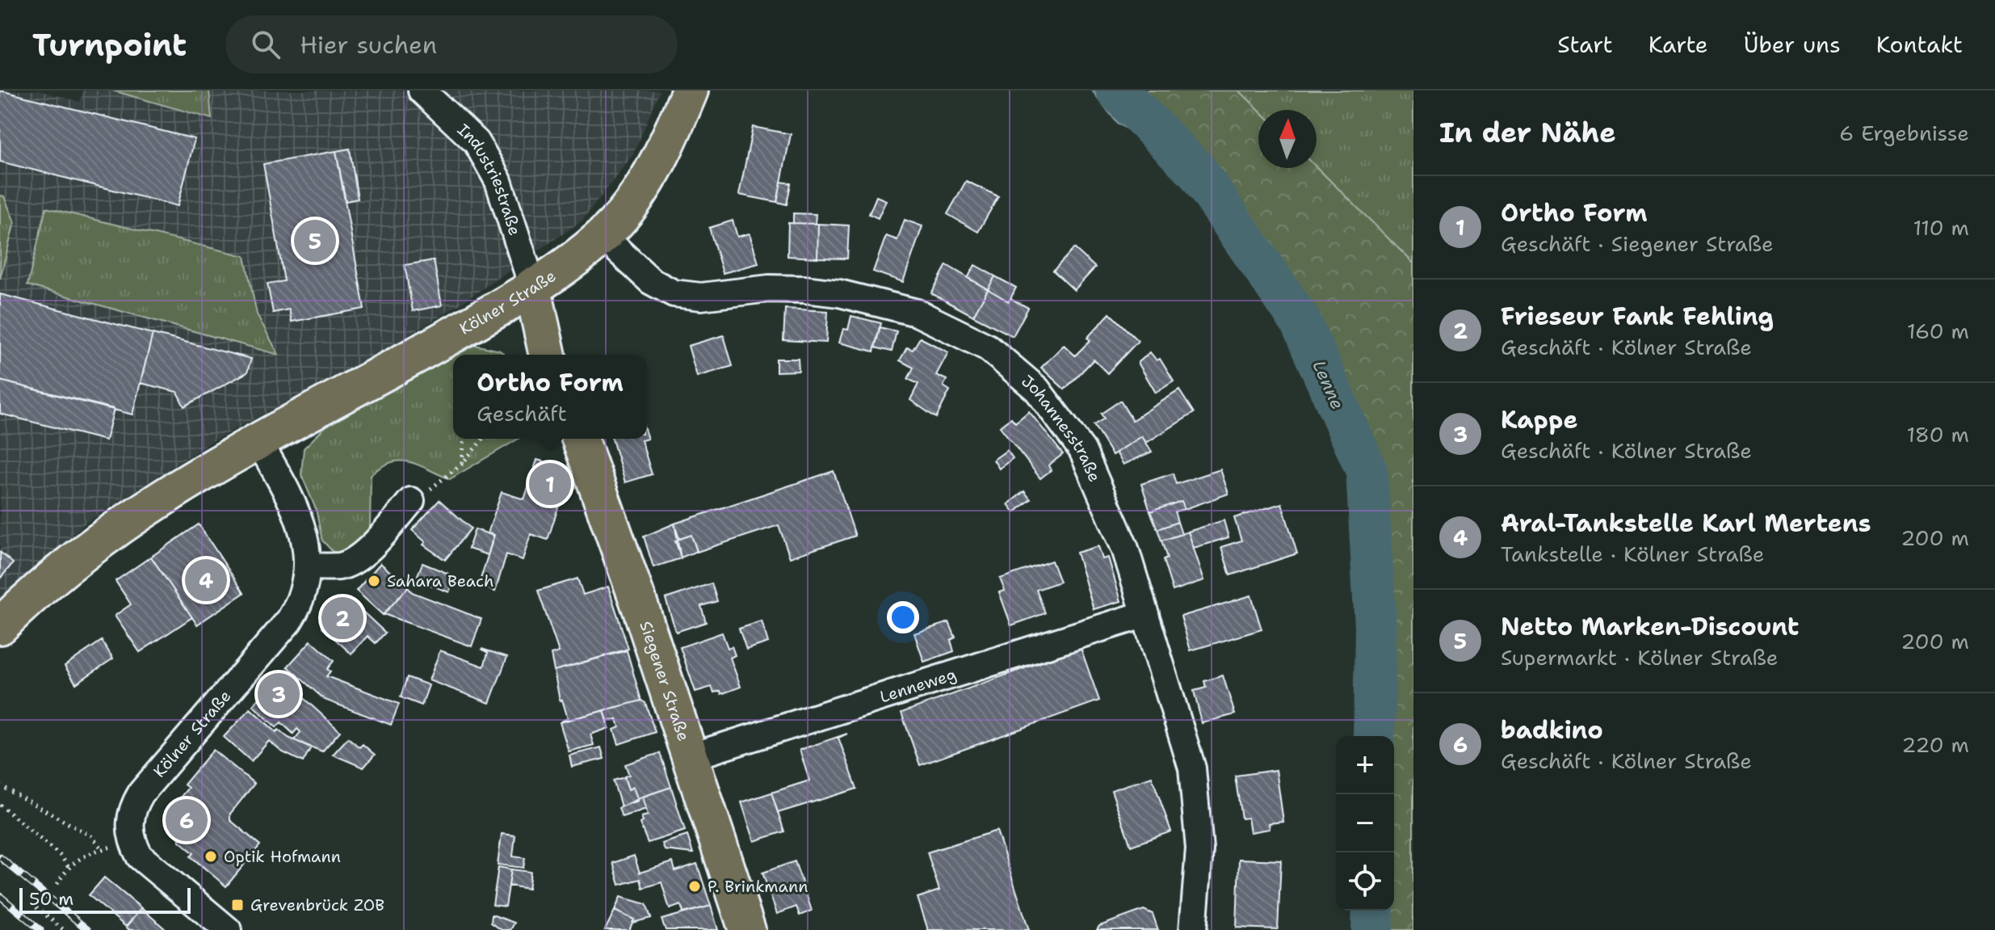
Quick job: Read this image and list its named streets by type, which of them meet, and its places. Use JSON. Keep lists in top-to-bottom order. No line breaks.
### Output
{"streets":{"main road":["Kölner Straße","Siegener Straße"],"street":["Industriestraße","Johannesstraße","Lenneweg"]},"crossings":[["Industriestraße","Kölner Straße"],["Kölner Straße","Johannesstraße"],["Johannesstraße","Lenneweg"],["Siegener Straße","Lenneweg"]],"water":["Lenne"],"places":{"other":["Sahara Beach","Optik Hofmann","P. Brinkmann"],"transit":["Grevenbrück ZOB"]},"scale_bar":"50 m","north":"top","page":{"header":"Turnpoint","search":"Hier suchen","nav":["Start","Karte","Über uns","Kontakt"],"heading":["In der Nähe","6 Ergebnisse"],"list":[{"mark":"1","name":"Ortho Form","note":"Geschäft · Siegener Straße","value":"110 m"},{"mark":"2","name":"Frieseur Fank Fehling","note":"Geschäft · Kölner Straße","value":"160 m"},{"mark":"3","name":"Kappe","note":"Geschäft · Kölner Straße","value":"180 m"},{"mark":"4","name":"Aral-Tankstelle Karl Mertens","note":"Tankstelle · Kölner Straße","value":"200 m"},{"mark":"5","name":"Netto Marken-Discount","note":"Supermarkt · Kölner Straße","value":"200 m"},{"mark":"6","name":"badkino","note":"Geschäft · Kölner Straße","value":"220 m"}],"pins":["5","1","4","2","3","6"],"popup":["Ortho Form","Geschäft"],"map_buttons":["+","−"],"scale":"50 m"}}
